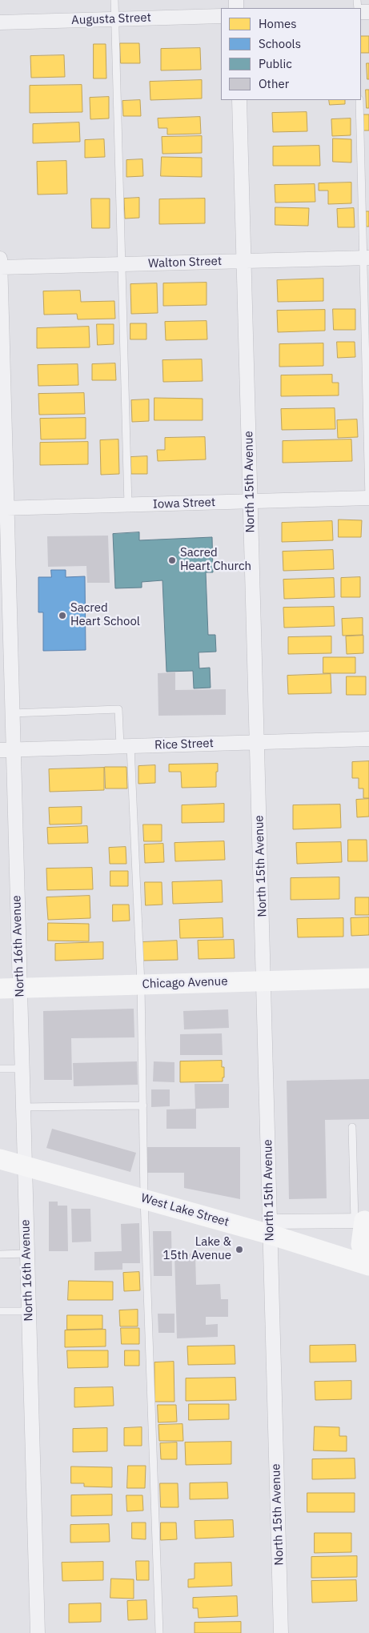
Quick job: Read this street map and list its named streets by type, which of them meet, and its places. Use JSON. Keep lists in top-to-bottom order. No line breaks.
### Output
{"streets":{"main road":["Chicago Avenue","West Lake Street"],"street":["Augusta Street","Walton Street","North 15th Avenue","Iowa Street","Rice Street","North 16th Avenue"]},"crossings":[["Walton Street","North 15th Avenue"],["Walton Street","North 16th Avenue"],["North 15th Avenue","Iowa Street"],["North 15th Avenue","Rice Street"],["North 15th Avenue","Chicago Avenue"],["North 15th Avenue","West Lake Street"],["Iowa Street","North 16th Avenue"],["Rice Street","North 16th Avenue"],["North 16th Avenue","Chicago Avenue"],["North 16th Avenue","West Lake Street"]],"places":["Sacred Heart Church","Sacred Heart School","Lake & 15th Avenue"],"legend":["Homes","Schools","Public","Other"]}
